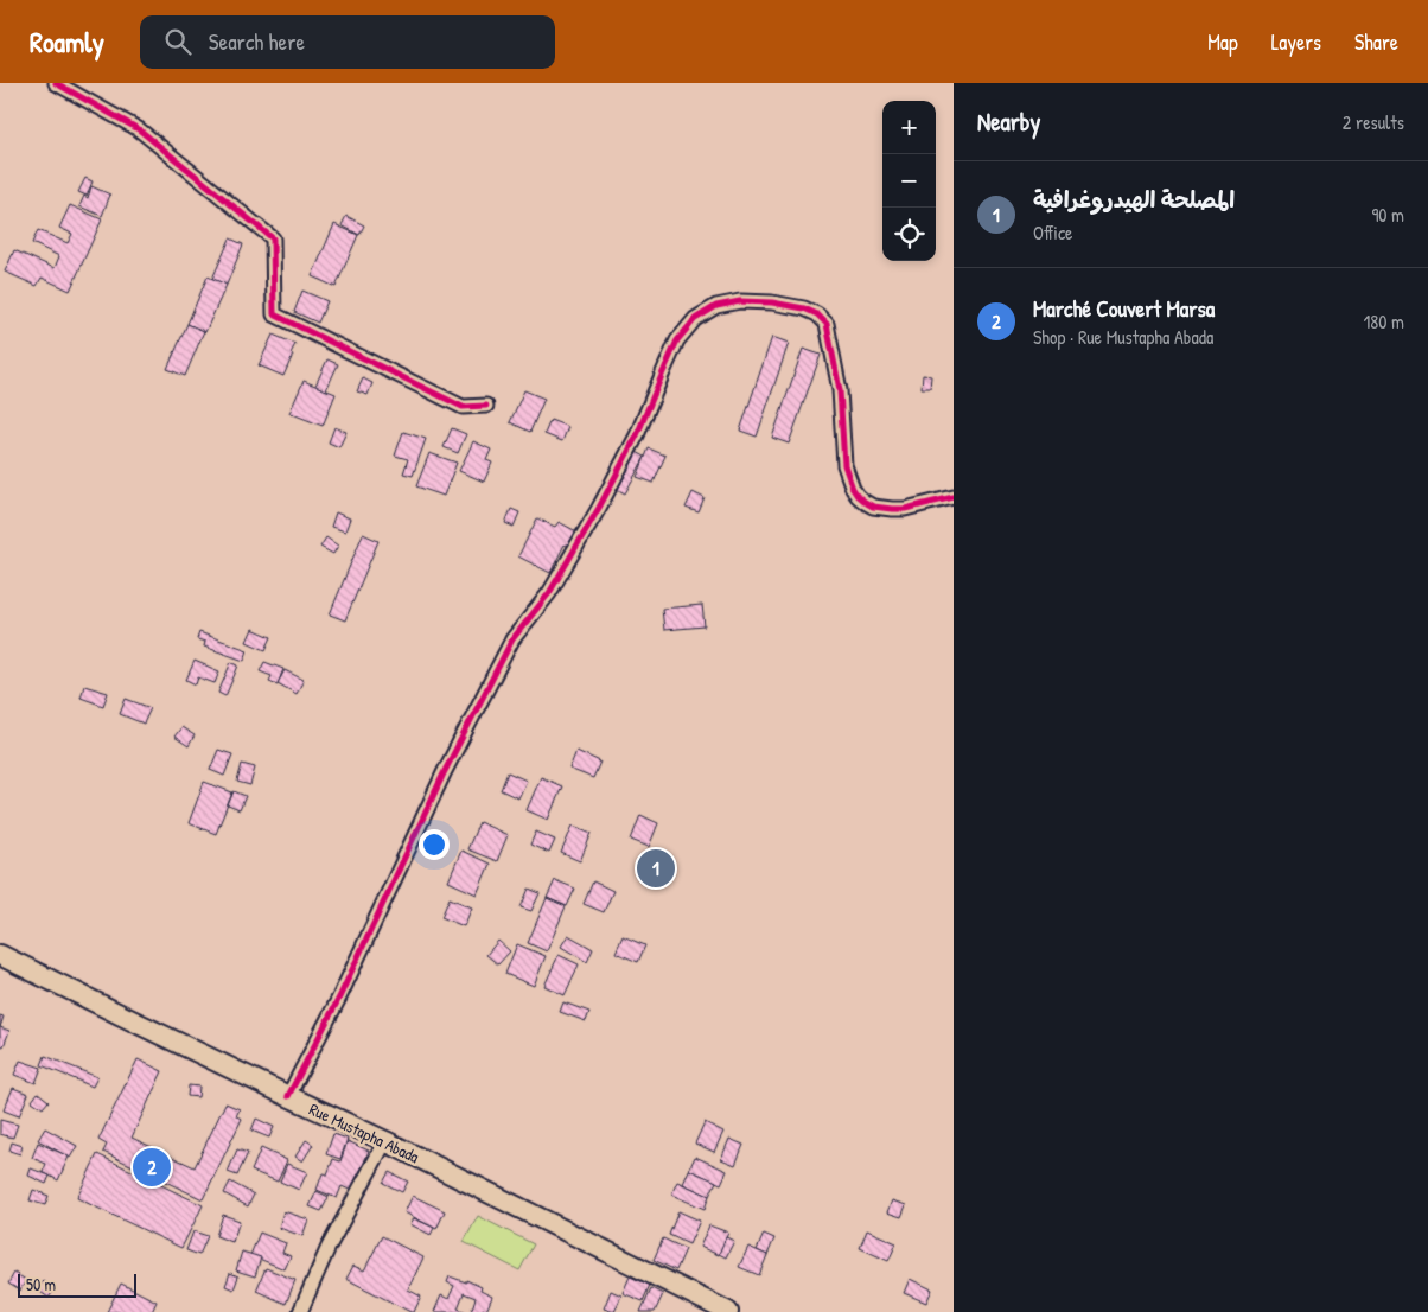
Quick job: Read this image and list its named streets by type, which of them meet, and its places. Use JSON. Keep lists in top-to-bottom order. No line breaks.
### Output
{"streets":{"main road":["Rue Mustapha Abada"]},"scale_bar":"50 m","page":{"header":"Roamly","search":"Search here","nav":["Map","Layers","Share"],"heading":["Nearby","2 results"],"map_buttons":["+","−"],"list":[{"mark":"1","name":"المصلحة الهيدروغرافية","note":"Office","value":"90 m"},{"mark":"2","name":"Marché Couvert Marsa","note":"Shop · Rue Mustapha Abada","value":"180 m"}],"pins":["1","2"],"scale":"50 m"}}
